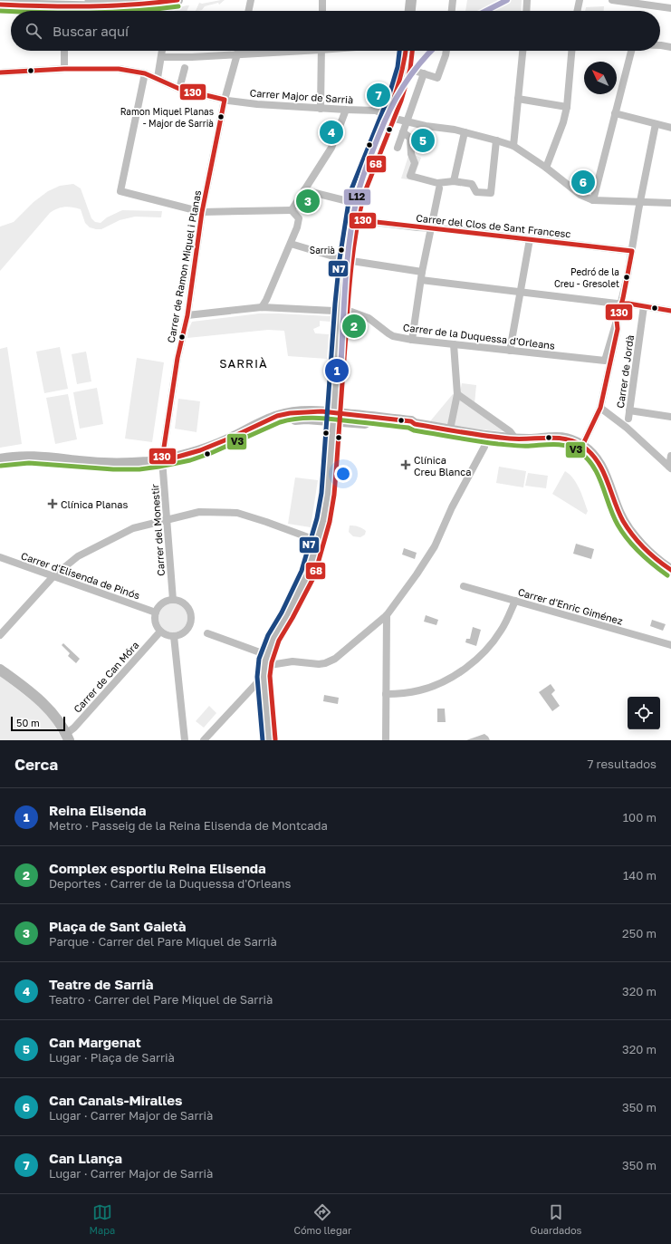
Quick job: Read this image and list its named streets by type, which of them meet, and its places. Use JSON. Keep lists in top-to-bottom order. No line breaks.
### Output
{"streets":{"street":["Carrer Major de Sarrià","Carrer del Clos de Sant Francesc","Carrer de Ramon Miquel i Planas","Carrer de la Duquessa d'Orleans","Carrer de Jordà","Carrer del Monestir","Carrer d'Elisenda de Pinós","Carrer d'Enric Giménez","Carrer de Can Móra"]},"crossings":[["Carrer Major de Sarrià","Carrer de Ramon Miquel i Planas"],["Carrer de Ramon Miquel i Planas","Carrer de la Duquessa d'Orleans"],["Carrer de Ramon Miquel i Planas","Carrer del Monestir"],["Carrer del Monestir","Carrer d'Elisenda de Pinós"],["Carrer del Monestir","Carrer de Can Móra"],["Carrer d'Elisenda de Pinós","Carrer de Can Móra"]],"districts":["SARRIÀ"],"places":{"other":["Ramon Miquel Planas - Major de Sarrià","Sarrià","Pedró de la Creu - Gresolet"],"health":["Clínica Creu Blanca","Clínica Planas"]},"lines":["transit line L12","transit line 130","transit line 68","transit line N7","transit line V3"],"scale_bar":"50 m","north":"top left","page":{"search":"Buscar aquí","pins":["7","4","5","6","3","2","1"],"scale":"50 m","heading":["Cerca","7 resultados"],"list":[{"mark":"1","name":"Reina Elisenda","note":"Metro · Passeig de la Reina Elisenda de Montcada","value":"100 m"},{"mark":"2","name":"Complex esportiu Reina Elisenda","note":"Deportes · Carrer de la Duquessa d'Orleans","value":"140 m"},{"mark":"3","name":"Plaça de Sant Gaietà","note":"Parque · Carrer del Pare Miquel de Sarrià","value":"250 m"},{"mark":"4","name":"Teatre de Sarrià","note":"Teatro · Carrer del Pare Miquel de Sarrià","value":"320 m"},{"mark":"5","name":"Can Margenat","note":"Lugar · Plaça de Sarrià","value":"320 m"},{"mark":"6","name":"Can Canals-Miralles","note":"Lugar · Carrer Major de Sarrià","value":"350 m"},{"mark":"7","name":"Can Llança","note":"Lugar · Carrer Major de Sarrià","value":"350 m"}],"nav":["Mapa","Cómo llegar","Guardados"]}}
